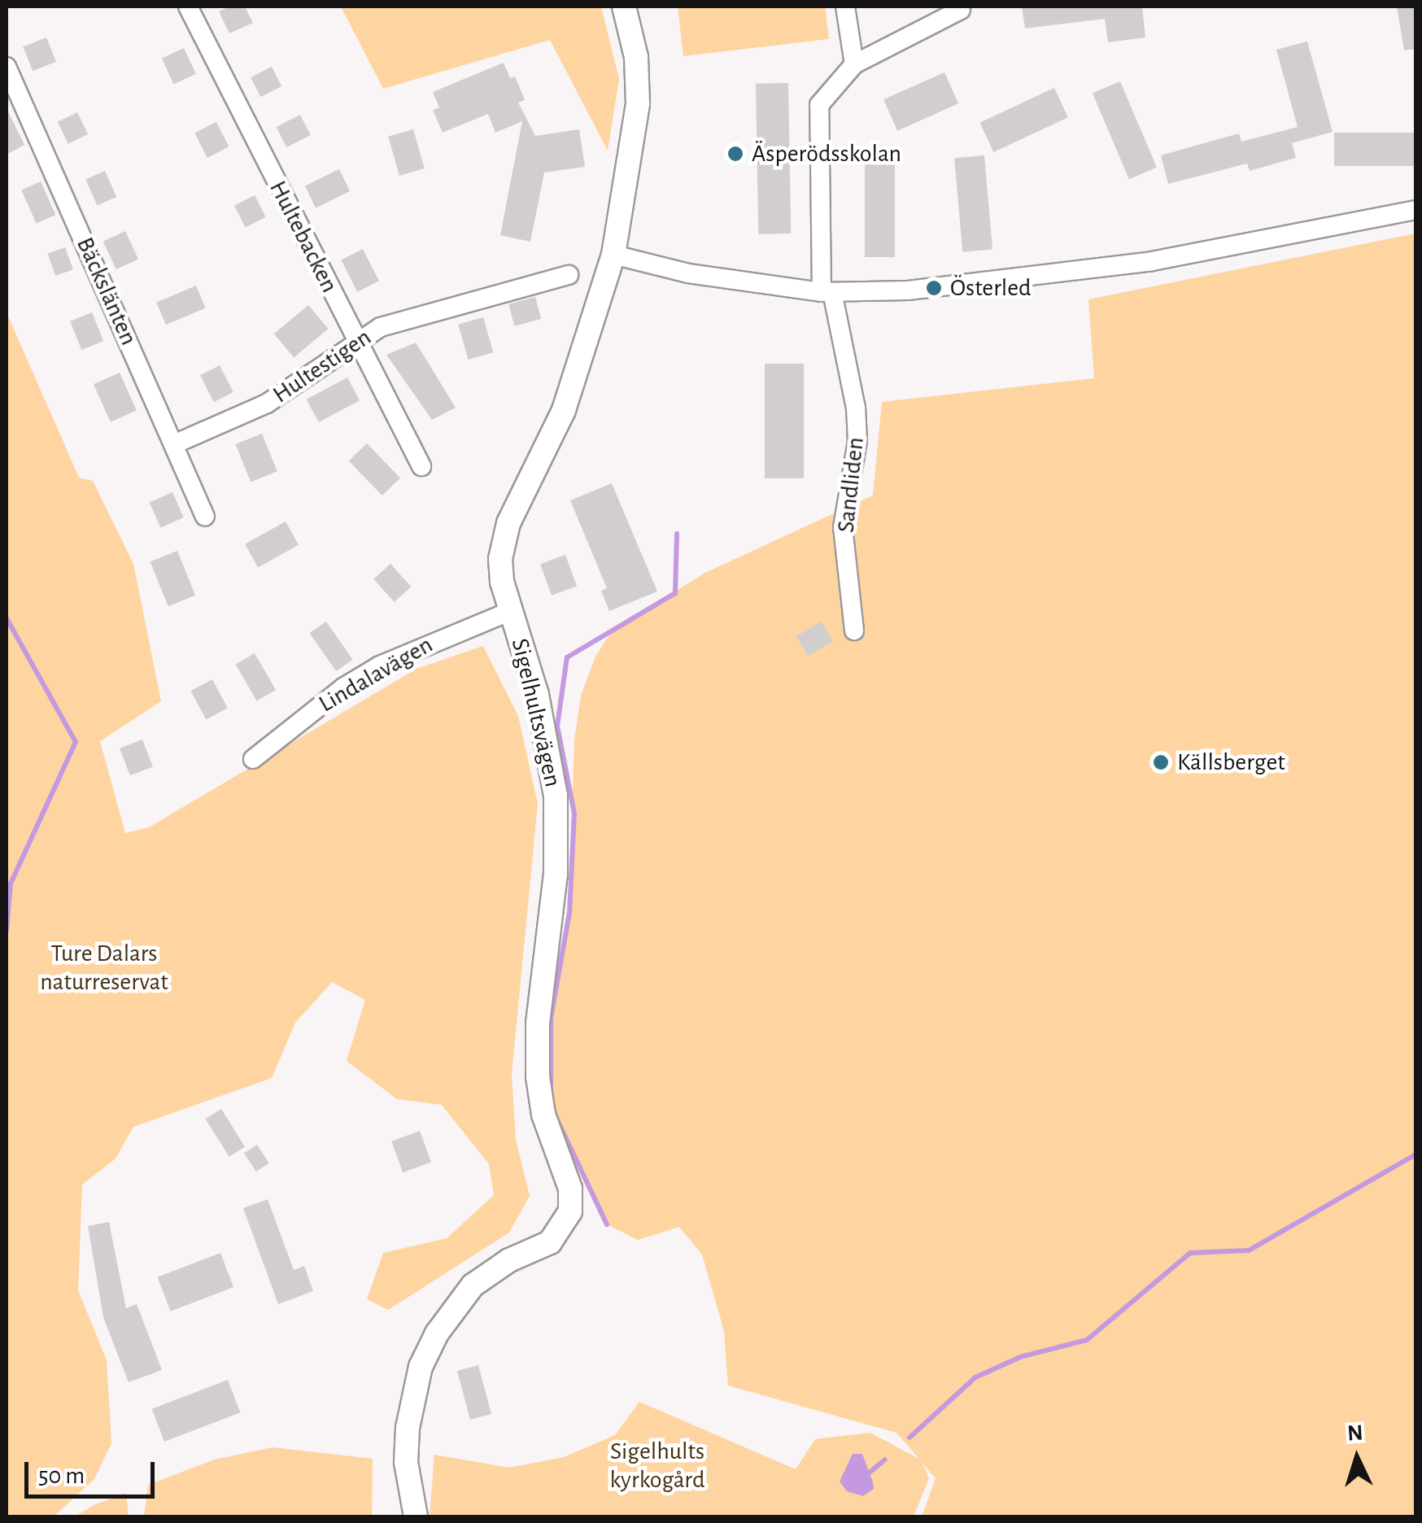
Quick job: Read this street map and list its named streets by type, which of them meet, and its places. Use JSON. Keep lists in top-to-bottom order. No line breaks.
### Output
{"streets":{"street":["Hultebacken","Bäckslänten","Hultestigen","Sandliden","Lindalavägen","Sigelhultsvägen"]},"crossings":[["Hultebacken","Hultestigen"],["Bäckslänten","Hultestigen"],["Lindalavägen","Sigelhultsvägen"]],"parks":["Ture Dalars naturreservat","Sigelhults kyrkogård"],"places":["Äsperödsskolan","Österled","Källsberget"],"scale_bar":"50 m","north":"top"}
